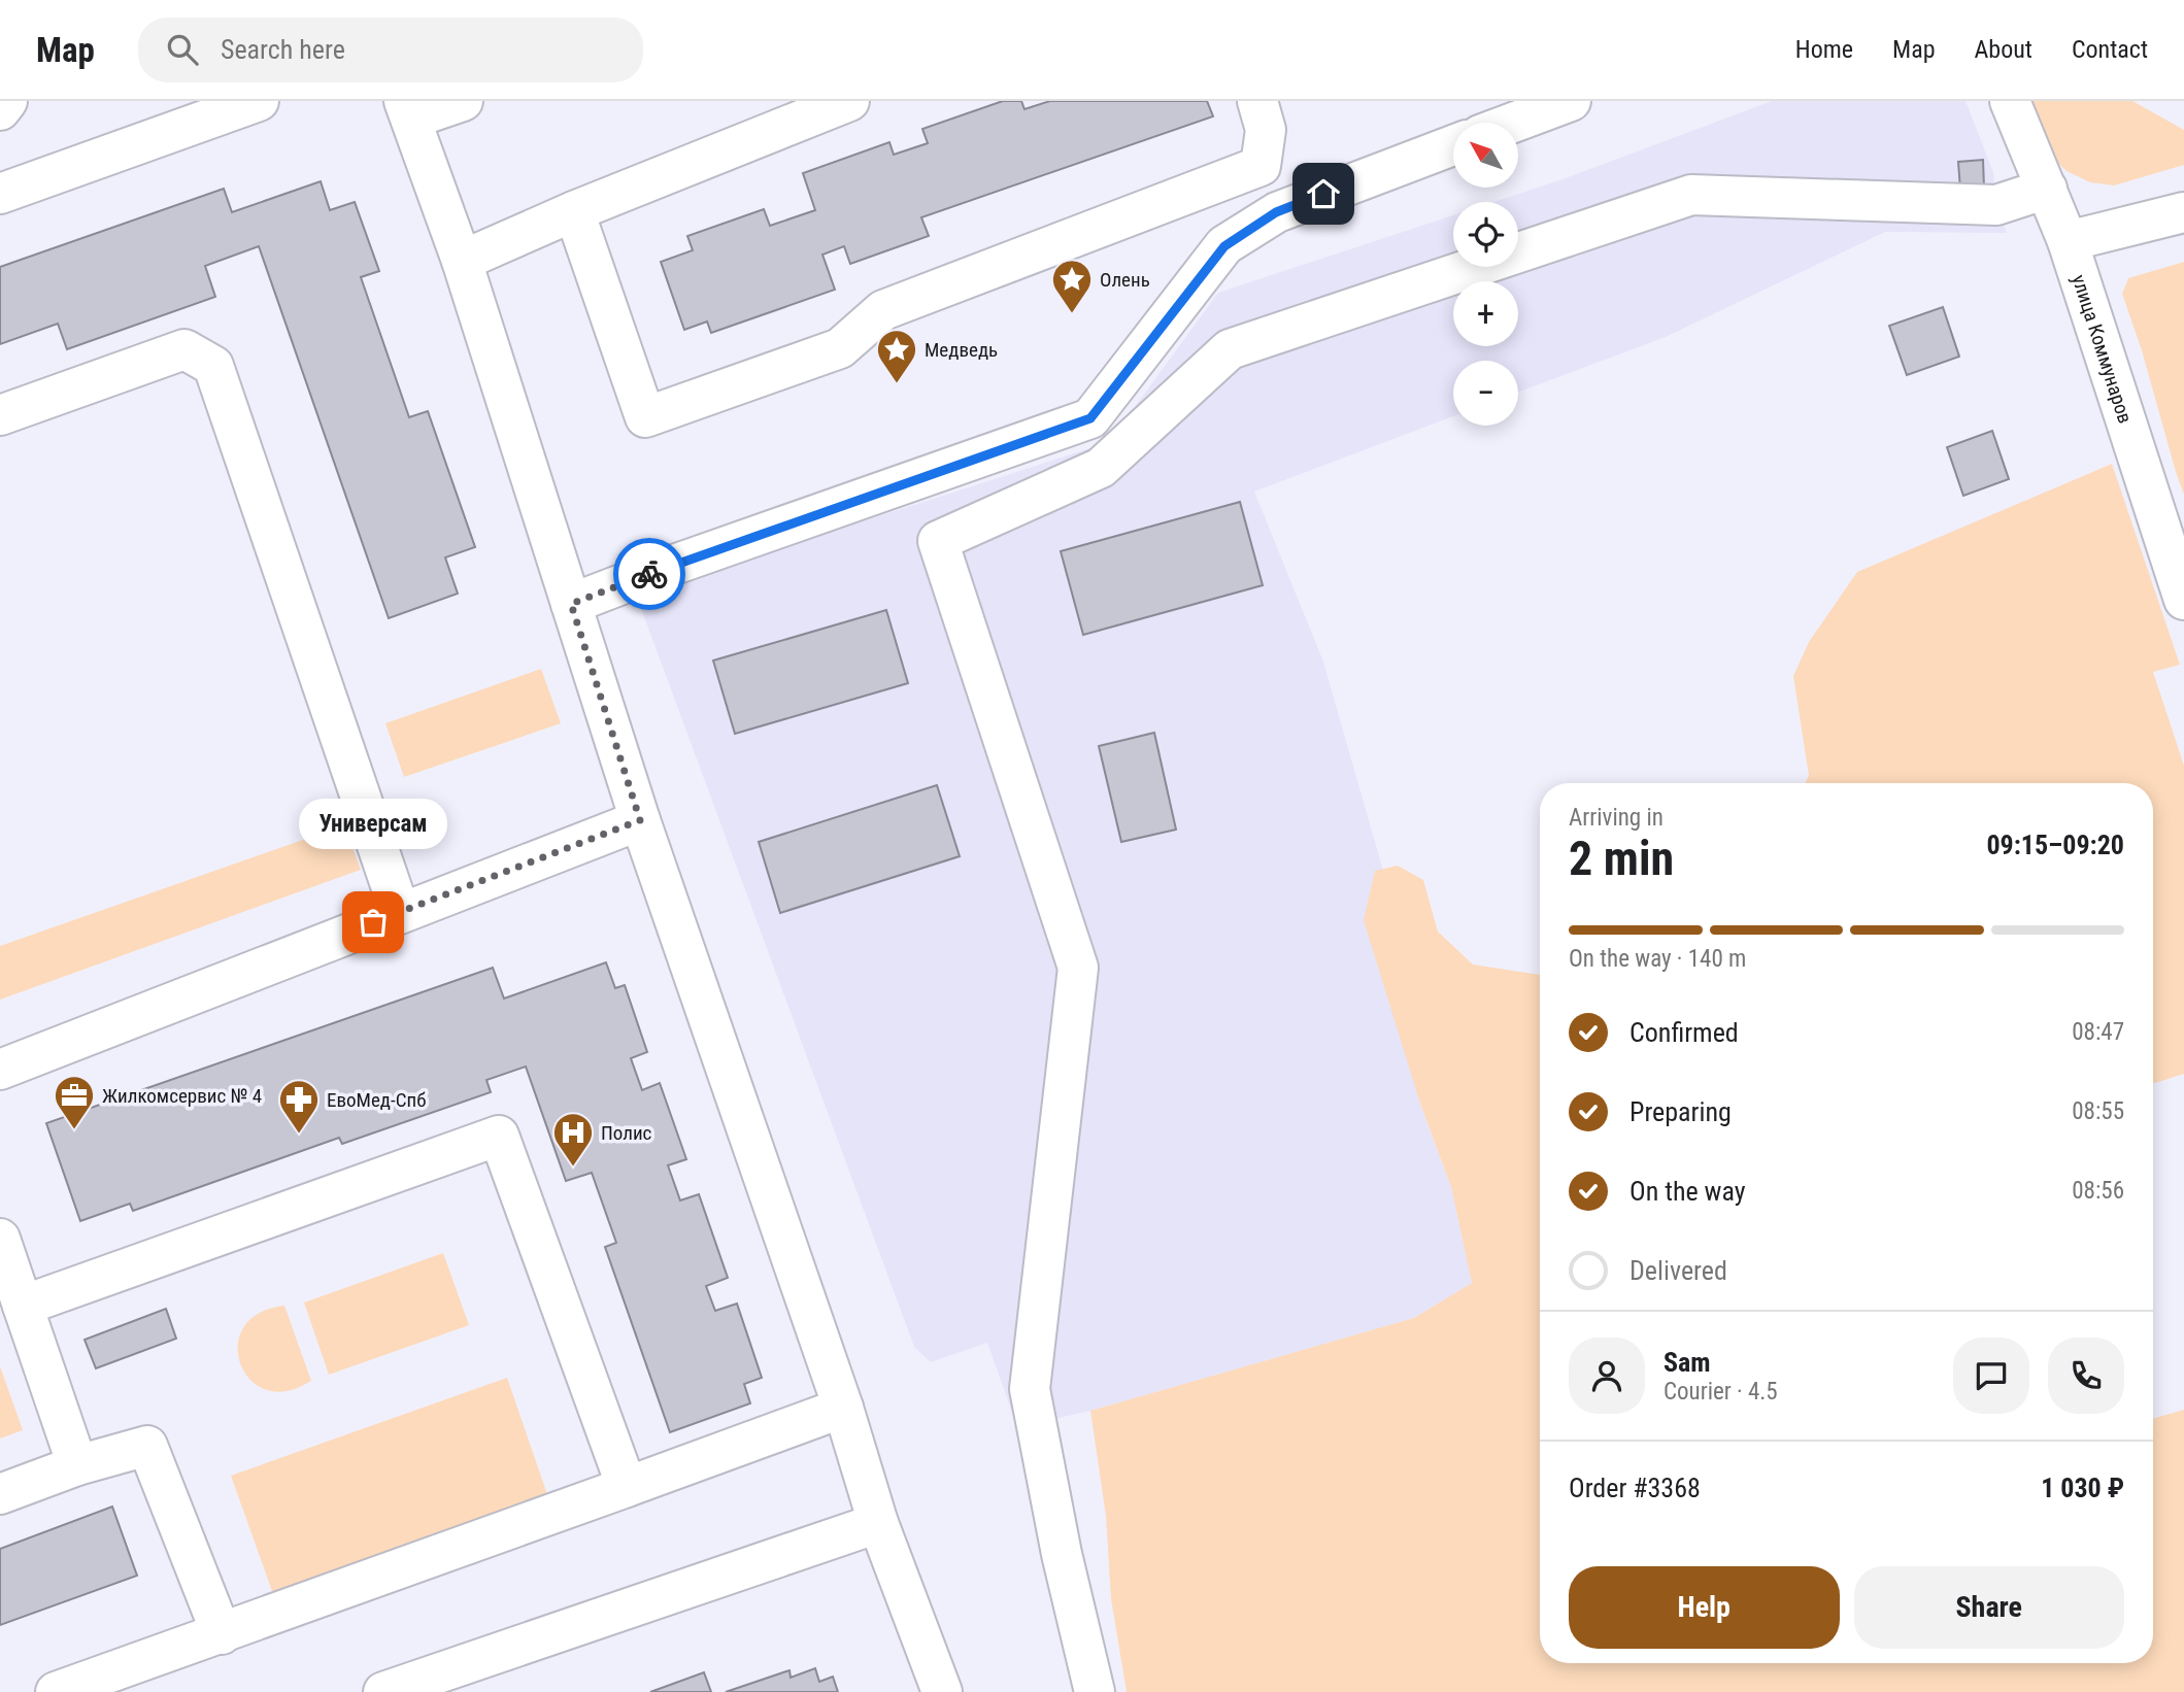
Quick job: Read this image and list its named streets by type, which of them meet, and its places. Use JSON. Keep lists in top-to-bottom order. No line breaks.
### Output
{"streets":{"street":["улица Коммунаров"]},"places":{"place":["Олень","Медведь"],"other":["Универсам"],"office":["Жилкомсервис № 4"],"pharmacy":["ЕвоМед-Спб"],"hospital":["Полис"]},"north":"top left","page":{"header":"Map","search":"Search here","nav":["Home","Map","About","Contact"],"map_buttons":["+","−"],"heading":["2 min","Arriving in","09:15–09:20"],"panel":["Sam","Courier · 4.5","Order #3368","1 030 ₽"],"bubble":"Универсам","bar":"On the way · 140 m","list":[["Confirmed","08:47"],["Preparing","08:55"],["On the way","08:56"],"Delivered"],"buttons":["Help","Share"]}}
